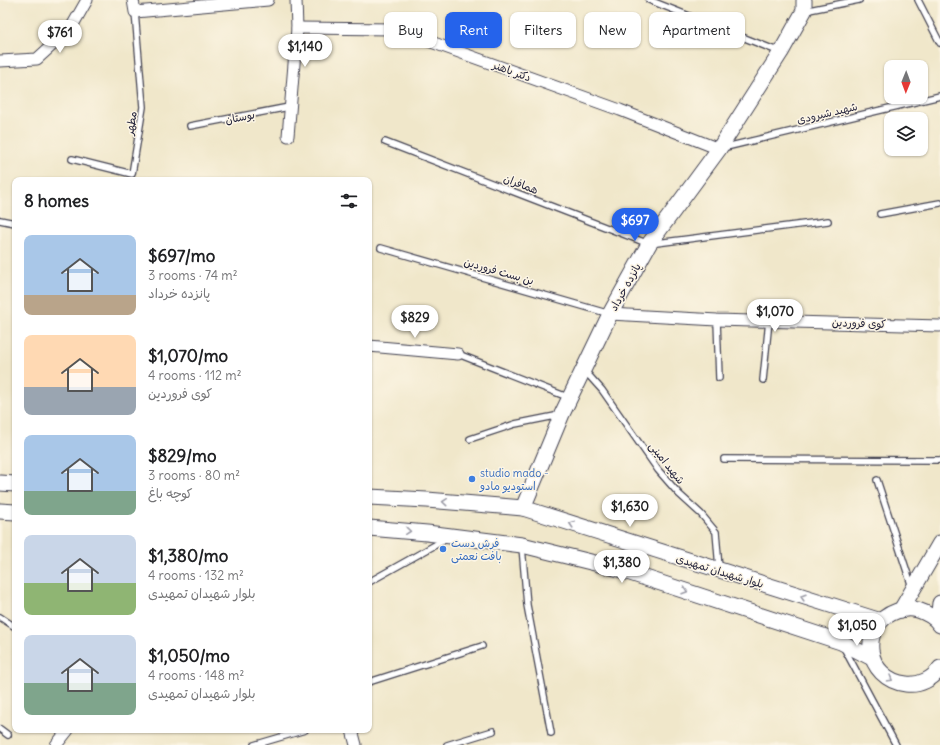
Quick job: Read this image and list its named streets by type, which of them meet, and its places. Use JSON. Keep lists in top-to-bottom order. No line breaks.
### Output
{"streets":{"main road":["پانزده خرداد","بلوار شهیدان تمهیدی"],"street":["دکتر باهنر","کوی فروردین"],"lane":["شهید شیرودی","بوستان","مطهر","همافران","بن بست فروردین","شهید امینی"]},"crossings":[["دکتر باهنر","شهید شیرودی"],["دکتر باهنر","پانزده خرداد"],["شهید شیرودی","پانزده خرداد"],["همافران","پانزده خرداد"],["بن بست فروردین","پانزده خرداد"],["بن بست فروردین","کوی فروردین"],["پانزده خرداد","کوی فروردین"],["پانزده خرداد","شهید امینی"],["پانزده خرداد","بلوار شهیدان تمهیدی"],["شهید امینی","بلوار شهیدان تمهیدی"]],"places":["studio mado - استودیو مادو","فرش دست بافت نعمتی"],"north":"bottom","page":{"chip":["Buy","Rent","Filters","New","Apartment"],"price":["$761","$1,140","$697","$1,070","$829","$1,630","$1,380","$1,050"],"heading":"8 homes","list":[{"name":"$697/mo","note":"3 rooms · 74 m² · پانزده خرداد"},{"name":"$1,070/mo","note":"4 rooms · 112 m² · کوی فروردین"},{"name":"$829/mo","note":"3 rooms · 80 m² · کوچه باغ"},{"name":"$1,380/mo","note":"4 rooms · 132 m² · بلوار شهیدان تمهیدی"},{"name":"$1,050/mo","note":"4 rooms · 148 m² · بلوار شهیدان تمهیدی"}]}}
